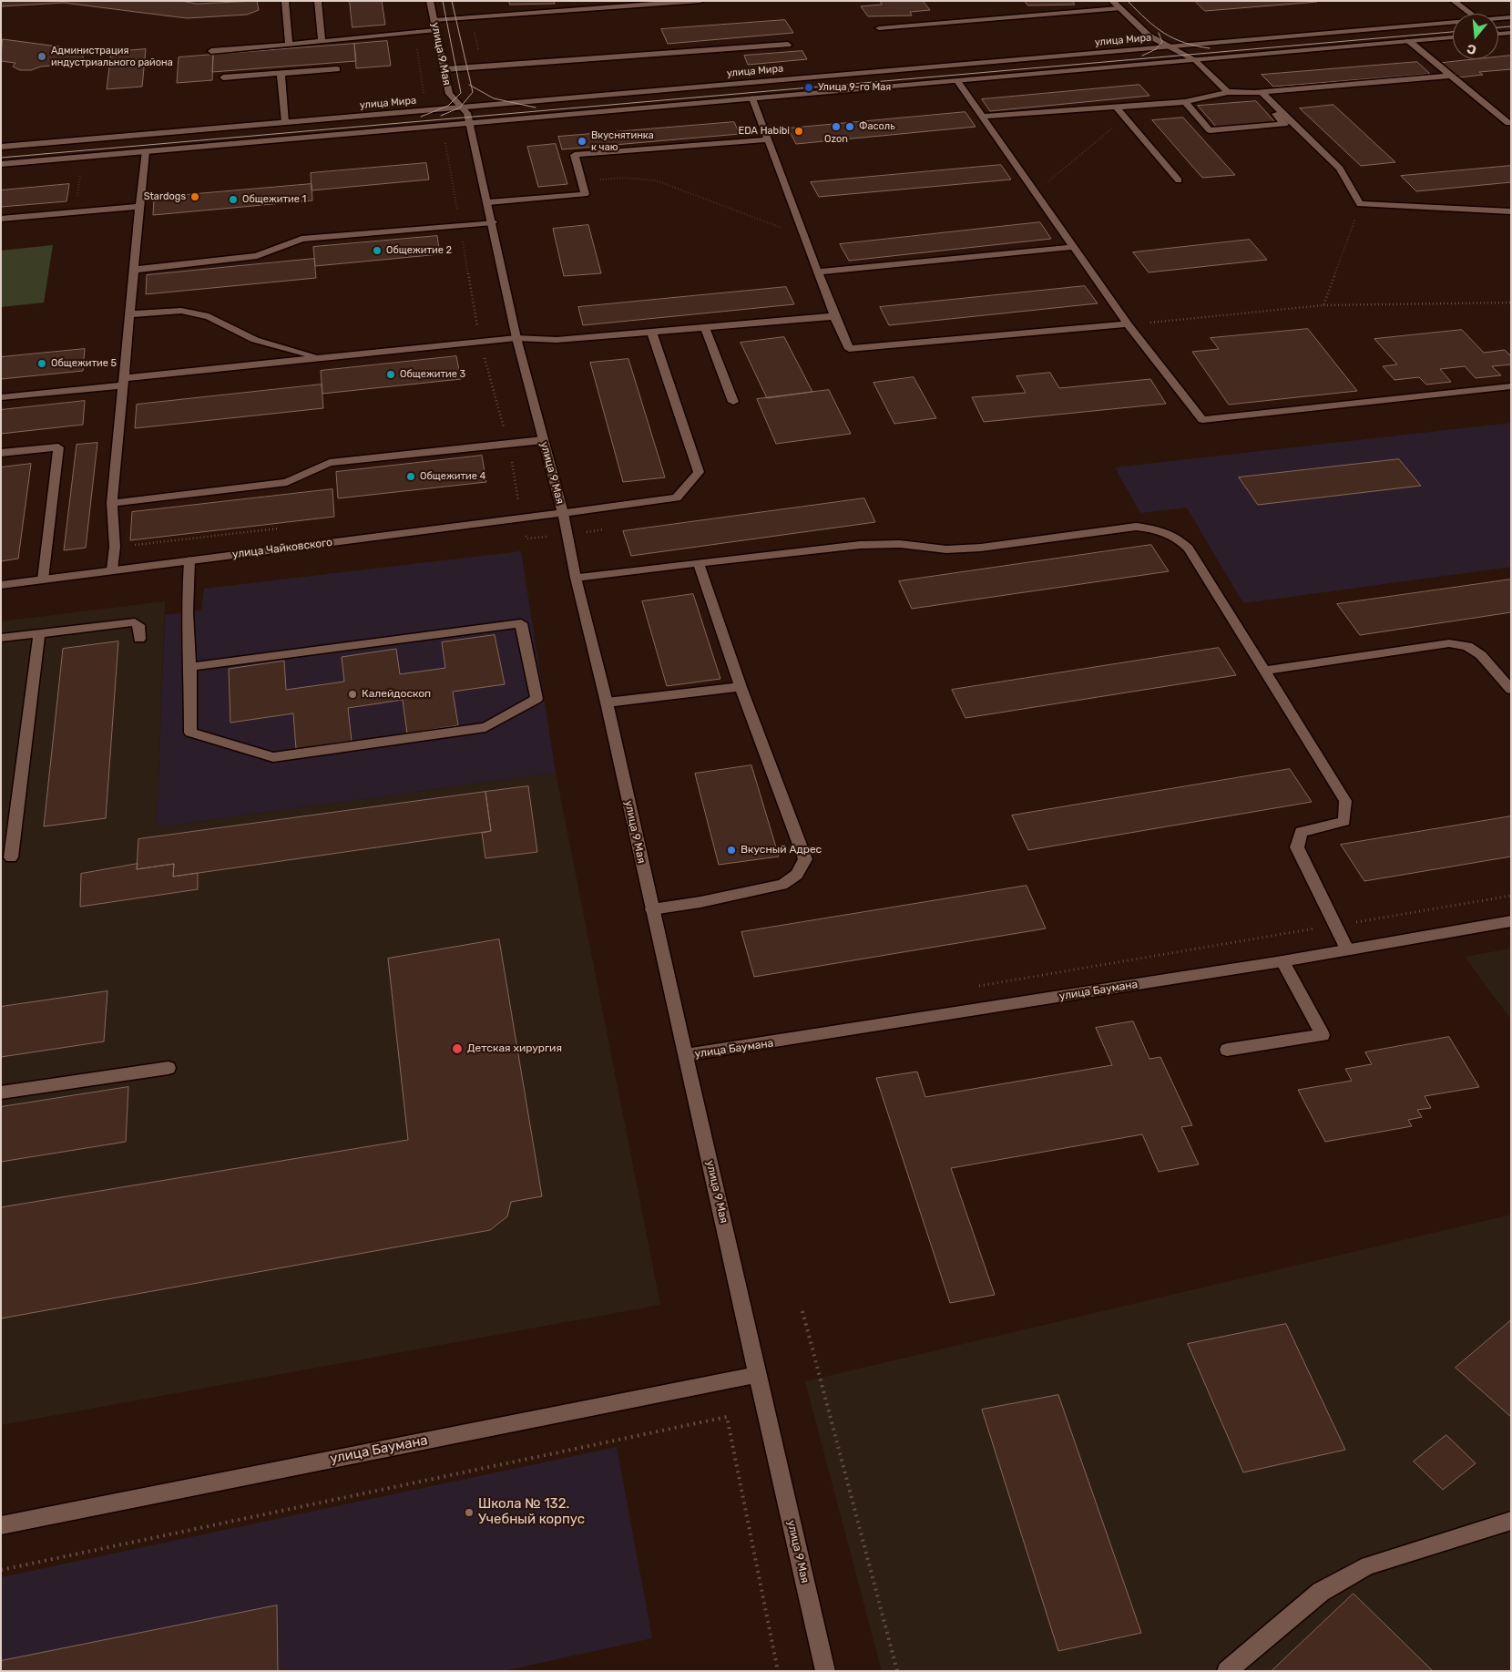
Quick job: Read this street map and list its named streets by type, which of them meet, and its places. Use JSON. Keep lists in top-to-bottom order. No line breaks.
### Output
{"streets":{"street":["улица Мира","улица 9 Мая","улица Чайковского","улица Баумана"]},"crossings":[["улица Мира","улица 9 Мая"],["улица 9 Мая","улица Чайковского"],["улица 9 Мая","улица Баумана"]],"places":["Администрация индустриального района","Улица 9-го Мая","Ozon","Фасоль","EDA Habibi","Вкуснятинка к чаю","Stardogs","Общежитие 1","Общежитие 2","Общежитие 5","Общежитие 3","Общежитие 4","Калейдоскоп","Вкусный Адрес","Детская хирургия","Школа № 132. Учебный корпус"],"north":"bottom"}
